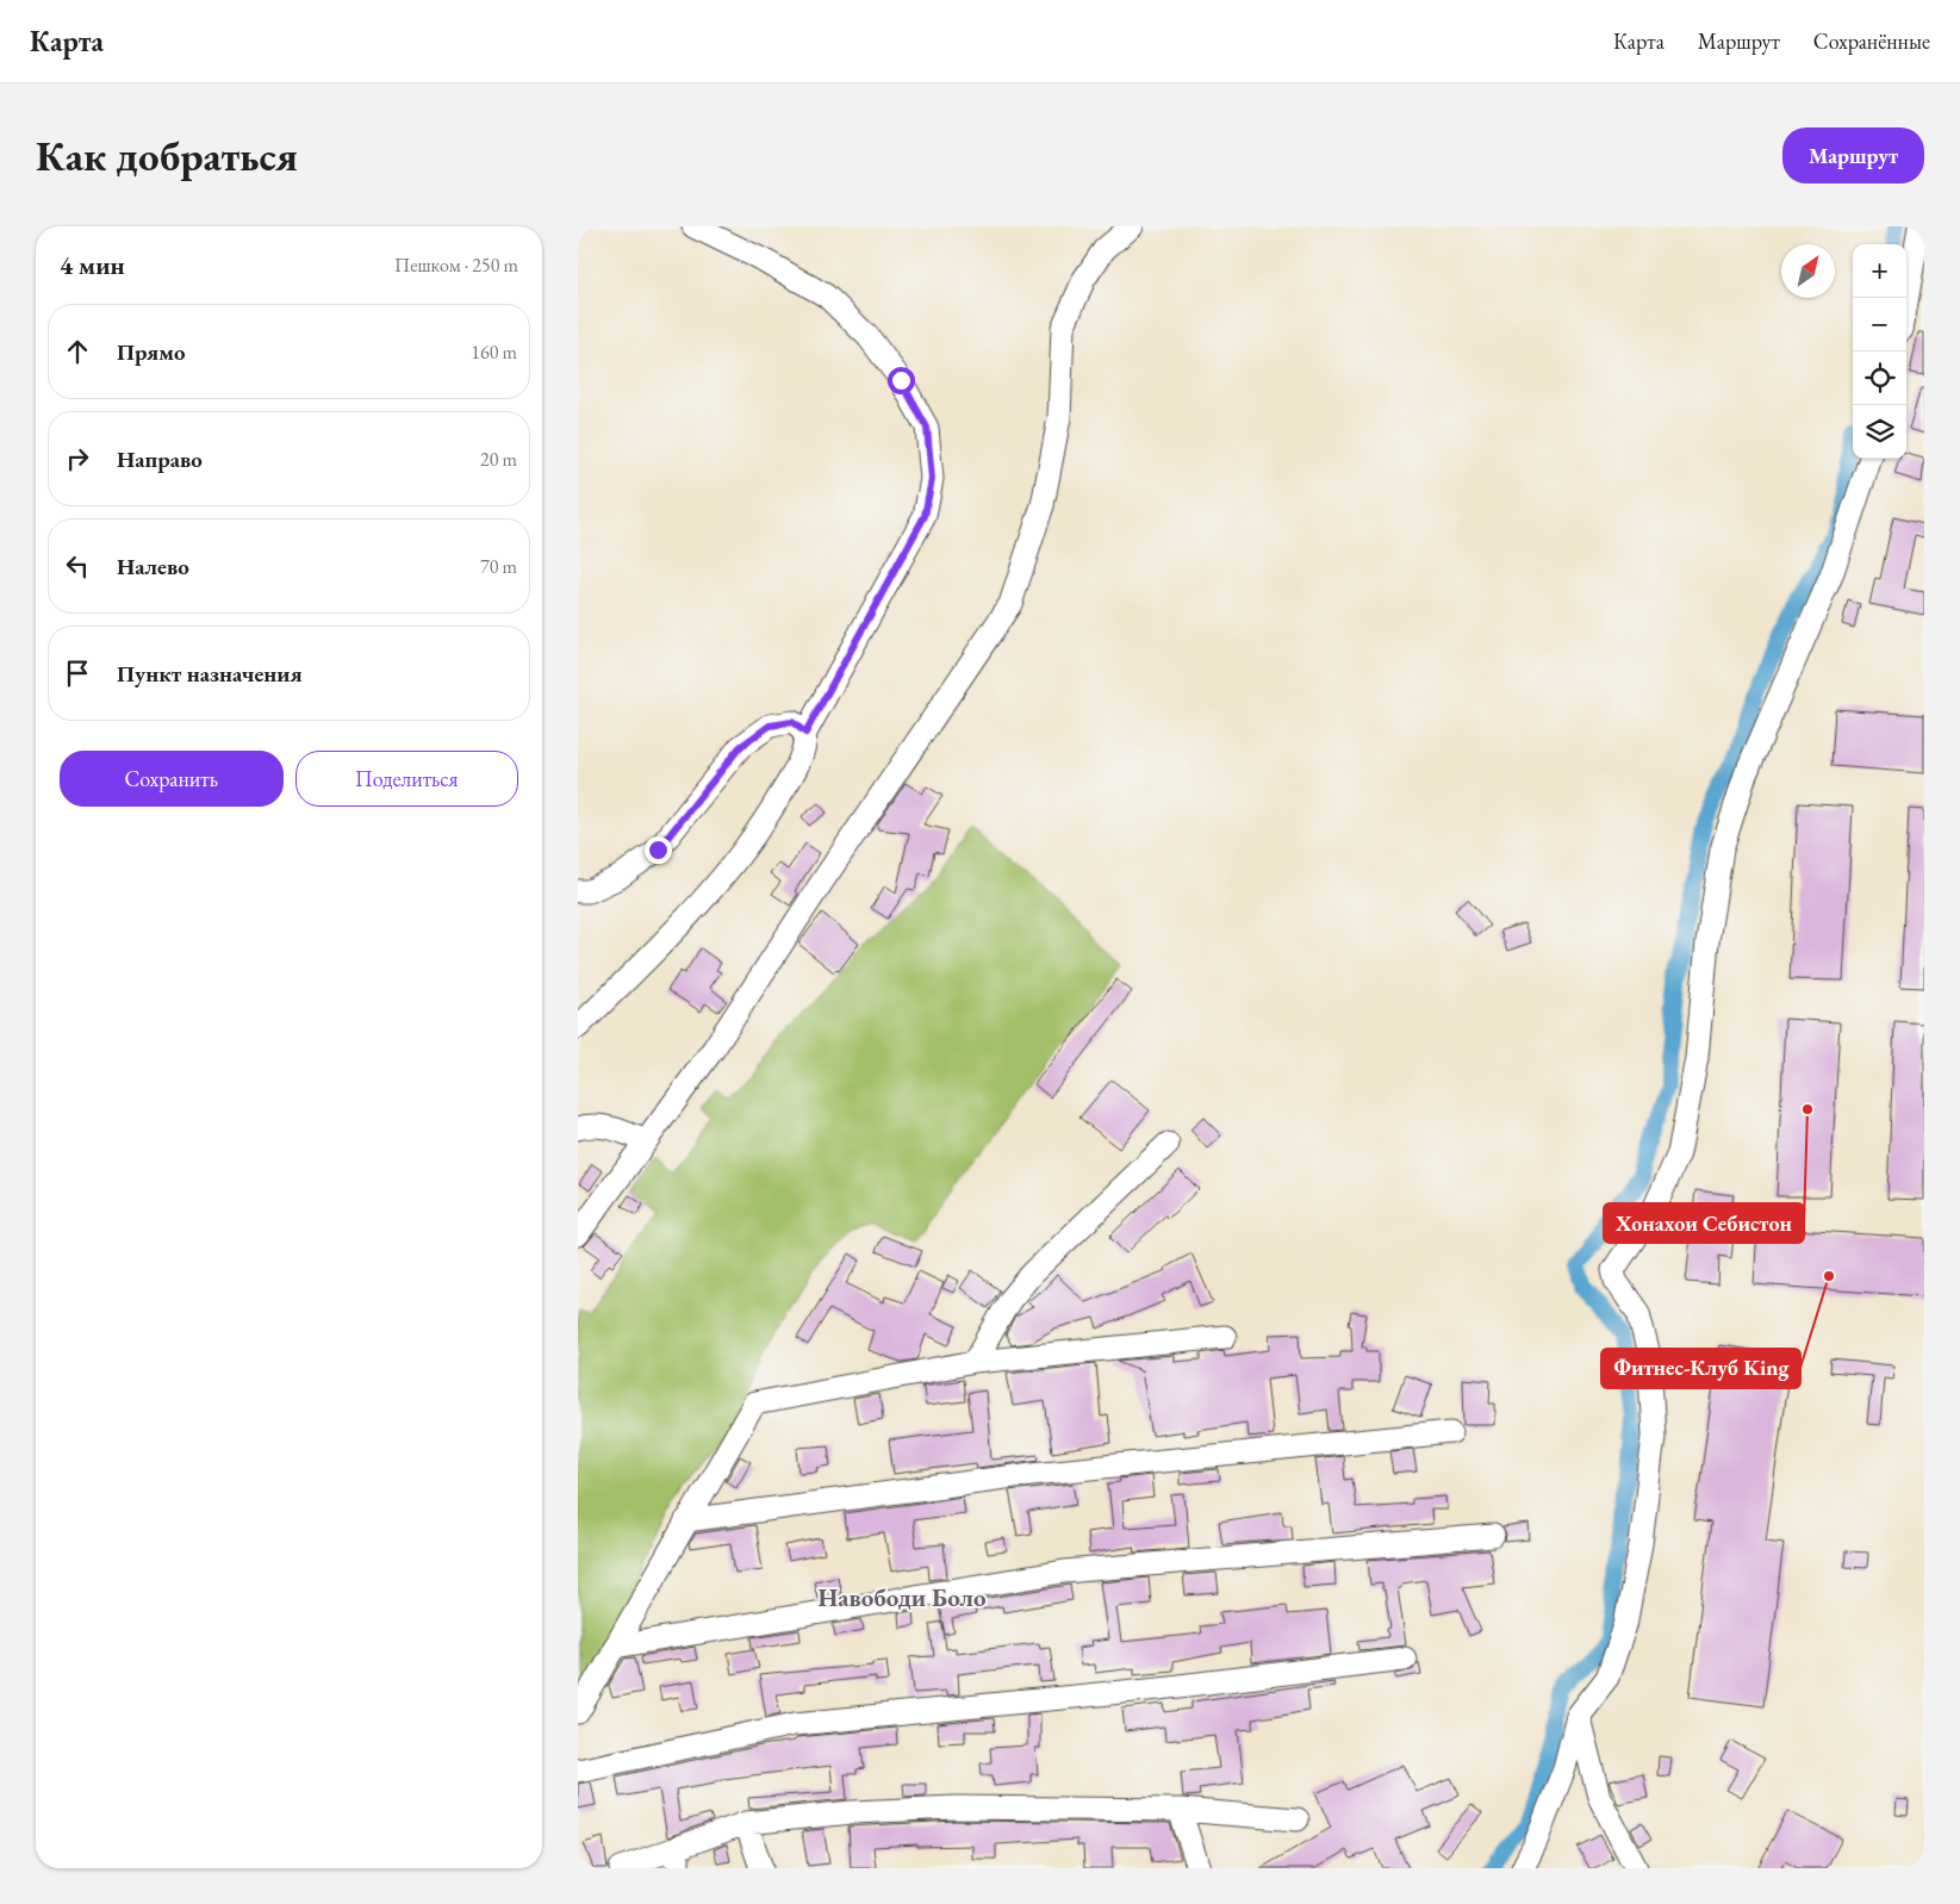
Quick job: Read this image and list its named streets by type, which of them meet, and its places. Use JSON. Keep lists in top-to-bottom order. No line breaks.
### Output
{"districts":["Навободи Боло"],"places":["Хонахои Себистон","Фитнес-Клуб King"],"north":"top right","page":{"header":"Карта","nav":["Карта","Маршрут","Сохранённые"],"buttons":["Маршрут",["Сохранить","Поделиться"]],"title":"Как добраться","heading":["4 мин","Пешком · 250 m"],"map_buttons":["+","−"],"list":[["Прямо","160 m"],["Направо","20 m"],["Налево","70 m"],"Пункт назначения"]}}
